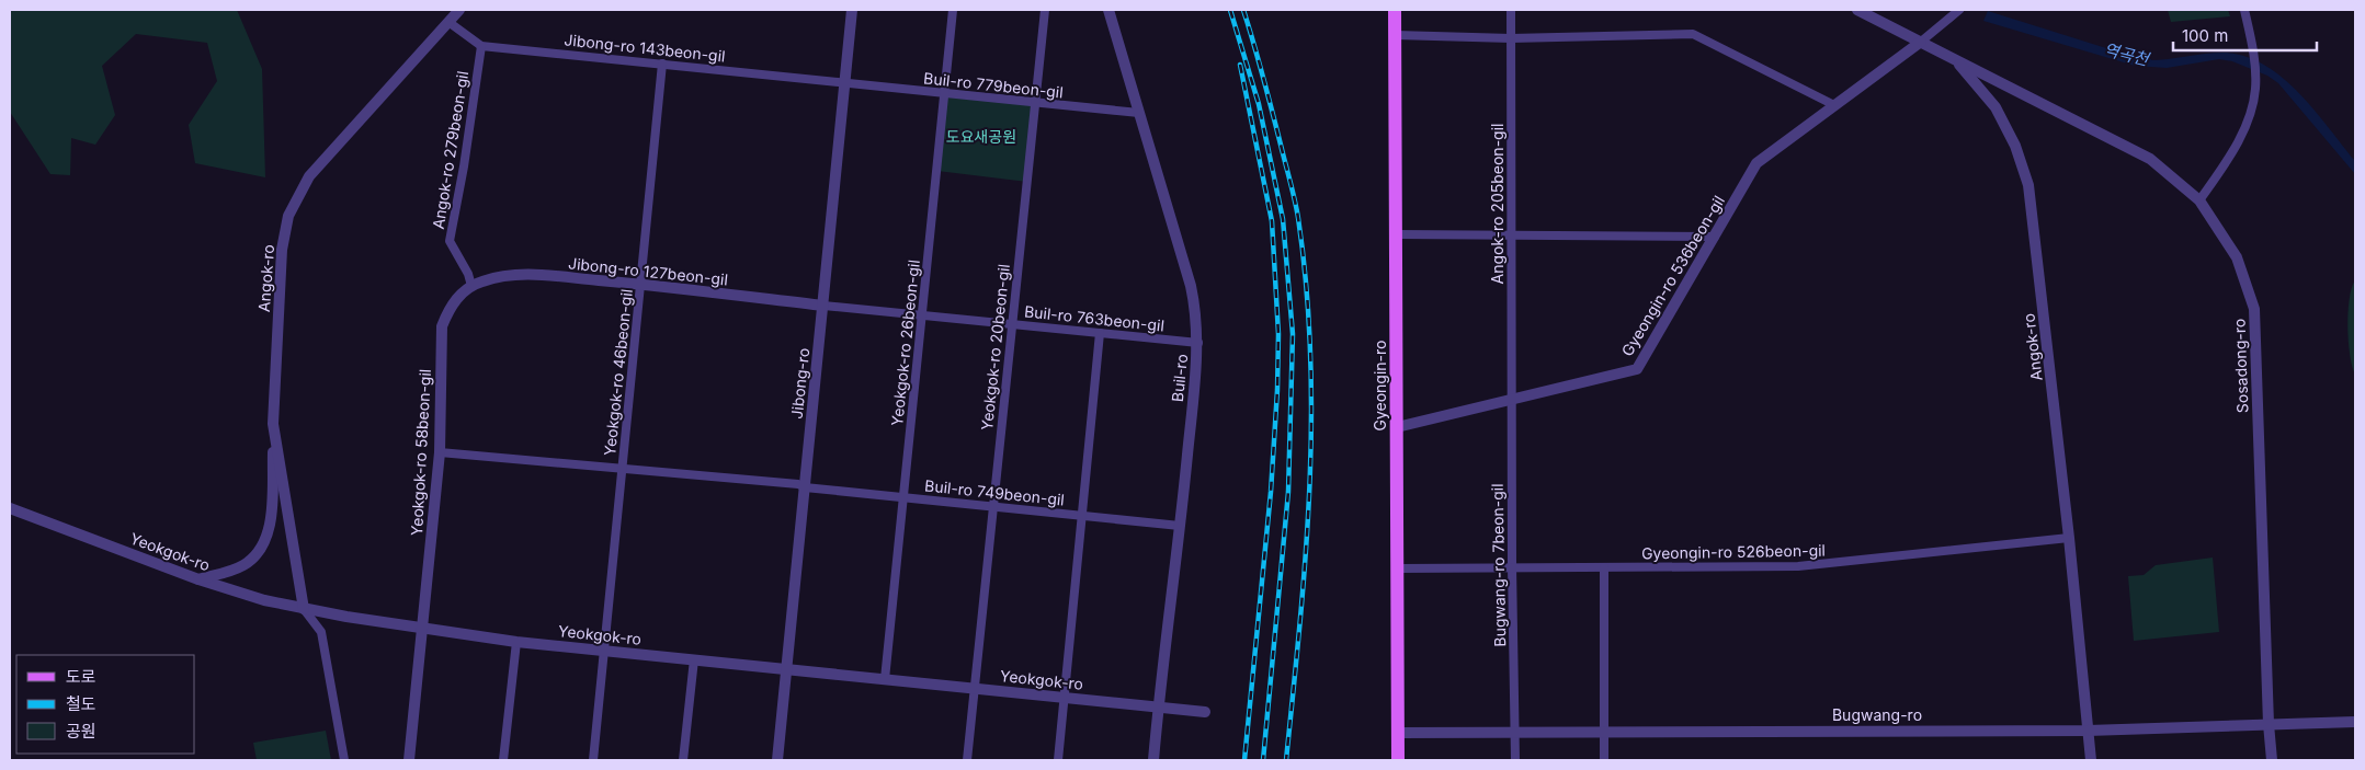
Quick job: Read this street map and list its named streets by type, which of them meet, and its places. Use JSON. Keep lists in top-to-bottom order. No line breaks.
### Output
{"streets":{"main road":["Gyeongin-ro"],"street":["Jibong-ro 143beon-gil","Buil-ro 779beon-gil","Angok-ro 279beon-gil","Angok-ro 205beon-gil","Jibong-ro 127beon-gil","Gyeongin-ro 536beon-gil","Angok-ro","Buil-ro 763beon-gil","Yeokgok-ro 26beon-gil","Yeokgok-ro 20beon-gil","Sosadong-ro","Yeokgok-ro 46beon-gil","Buil-ro","Jibong-ro","Yeokgok-ro 58beon-gil","Buil-ro 749beon-gil","Yeokgok-ro","Gyeongin-ro 526beon-gil","Bugwang-ro 7beon-gil","Bugwang-ro"]},"crossings":[["Jibong-ro 143beon-gil","Buil-ro 779beon-gil"],["Jibong-ro 143beon-gil","Angok-ro 279beon-gil"],["Jibong-ro 143beon-gil","Yeokgok-ro 46beon-gil"],["Jibong-ro 143beon-gil","Jibong-ro"],["Buil-ro 779beon-gil","Yeokgok-ro 26beon-gil"],["Buil-ro 779beon-gil","Yeokgok-ro 20beon-gil"],["Buil-ro 779beon-gil","Buil-ro"],["Buil-ro 779beon-gil","Jibong-ro"],["Angok-ro 279beon-gil","Jibong-ro 127beon-gil"],["Angok-ro 279beon-gil","Yeokgok-ro 58beon-gil"],["Angok-ro 205beon-gil","Gyeongin-ro 536beon-gil"],["Angok-ro 205beon-gil","Bugwang-ro 7beon-gil"],["Jibong-ro 127beon-gil","Buil-ro 763beon-gil"],["Jibong-ro 127beon-gil","Yeokgok-ro 46beon-gil"],["Jibong-ro 127beon-gil","Jibong-ro"],["Jibong-ro 127beon-gil","Yeokgok-ro 58beon-gil"],["Gyeongin-ro 536beon-gil","Angok-ro"],["Gyeongin-ro 536beon-gil","Gyeongin-ro"],["Gyeongin-ro 536beon-gil","Bugwang-ro 7beon-gil"],["Angok-ro","Sosadong-ro"],["Angok-ro","Yeokgok-ro"],["Angok-ro","Gyeongin-ro 526beon-gil"],["Angok-ro","Bugwang-ro"],["Buil-ro 763beon-gil","Yeokgok-ro 26beon-gil"],["Buil-ro 763beon-gil","Yeokgok-ro 20beon-gil"],["Buil-ro 763beon-gil","Buil-ro"],["Buil-ro 763beon-gil","Jibong-ro"],["Yeokgok-ro 26beon-gil","Buil-ro 749beon-gil"],["Yeokgok-ro 26beon-gil","Yeokgok-ro"],["Yeokgok-ro 20beon-gil","Buil-ro 749beon-gil"],["Yeokgok-ro 20beon-gil","Yeokgok-ro"],["Sosadong-ro","Bugwang-ro"],["Yeokgok-ro 46beon-gil","Buil-ro 749beon-gil"],["Yeokgok-ro 46beon-gil","Yeokgok-ro"],["Buil-ro","Buil-ro 749beon-gil"],["Buil-ro","Yeokgok-ro"],["Jibong-ro","Buil-ro 749beon-gil"],["Jibong-ro","Yeokgok-ro"],["Gyeongin-ro","Gyeongin-ro 526beon-gil"],["Gyeongin-ro","Bugwang-ro"],["Yeokgok-ro 58beon-gil","Buil-ro 749beon-gil"],["Yeokgok-ro 58beon-gil","Yeokgok-ro"],["Gyeongin-ro 526beon-gil","Bugwang-ro 7beon-gil"],["Bugwang-ro 7beon-gil","Bugwang-ro"]],"water":["역곡천"],"parks":["도요새공원"],"legend":["도로","철도","공원"],"scale_bar":"100 m"}
